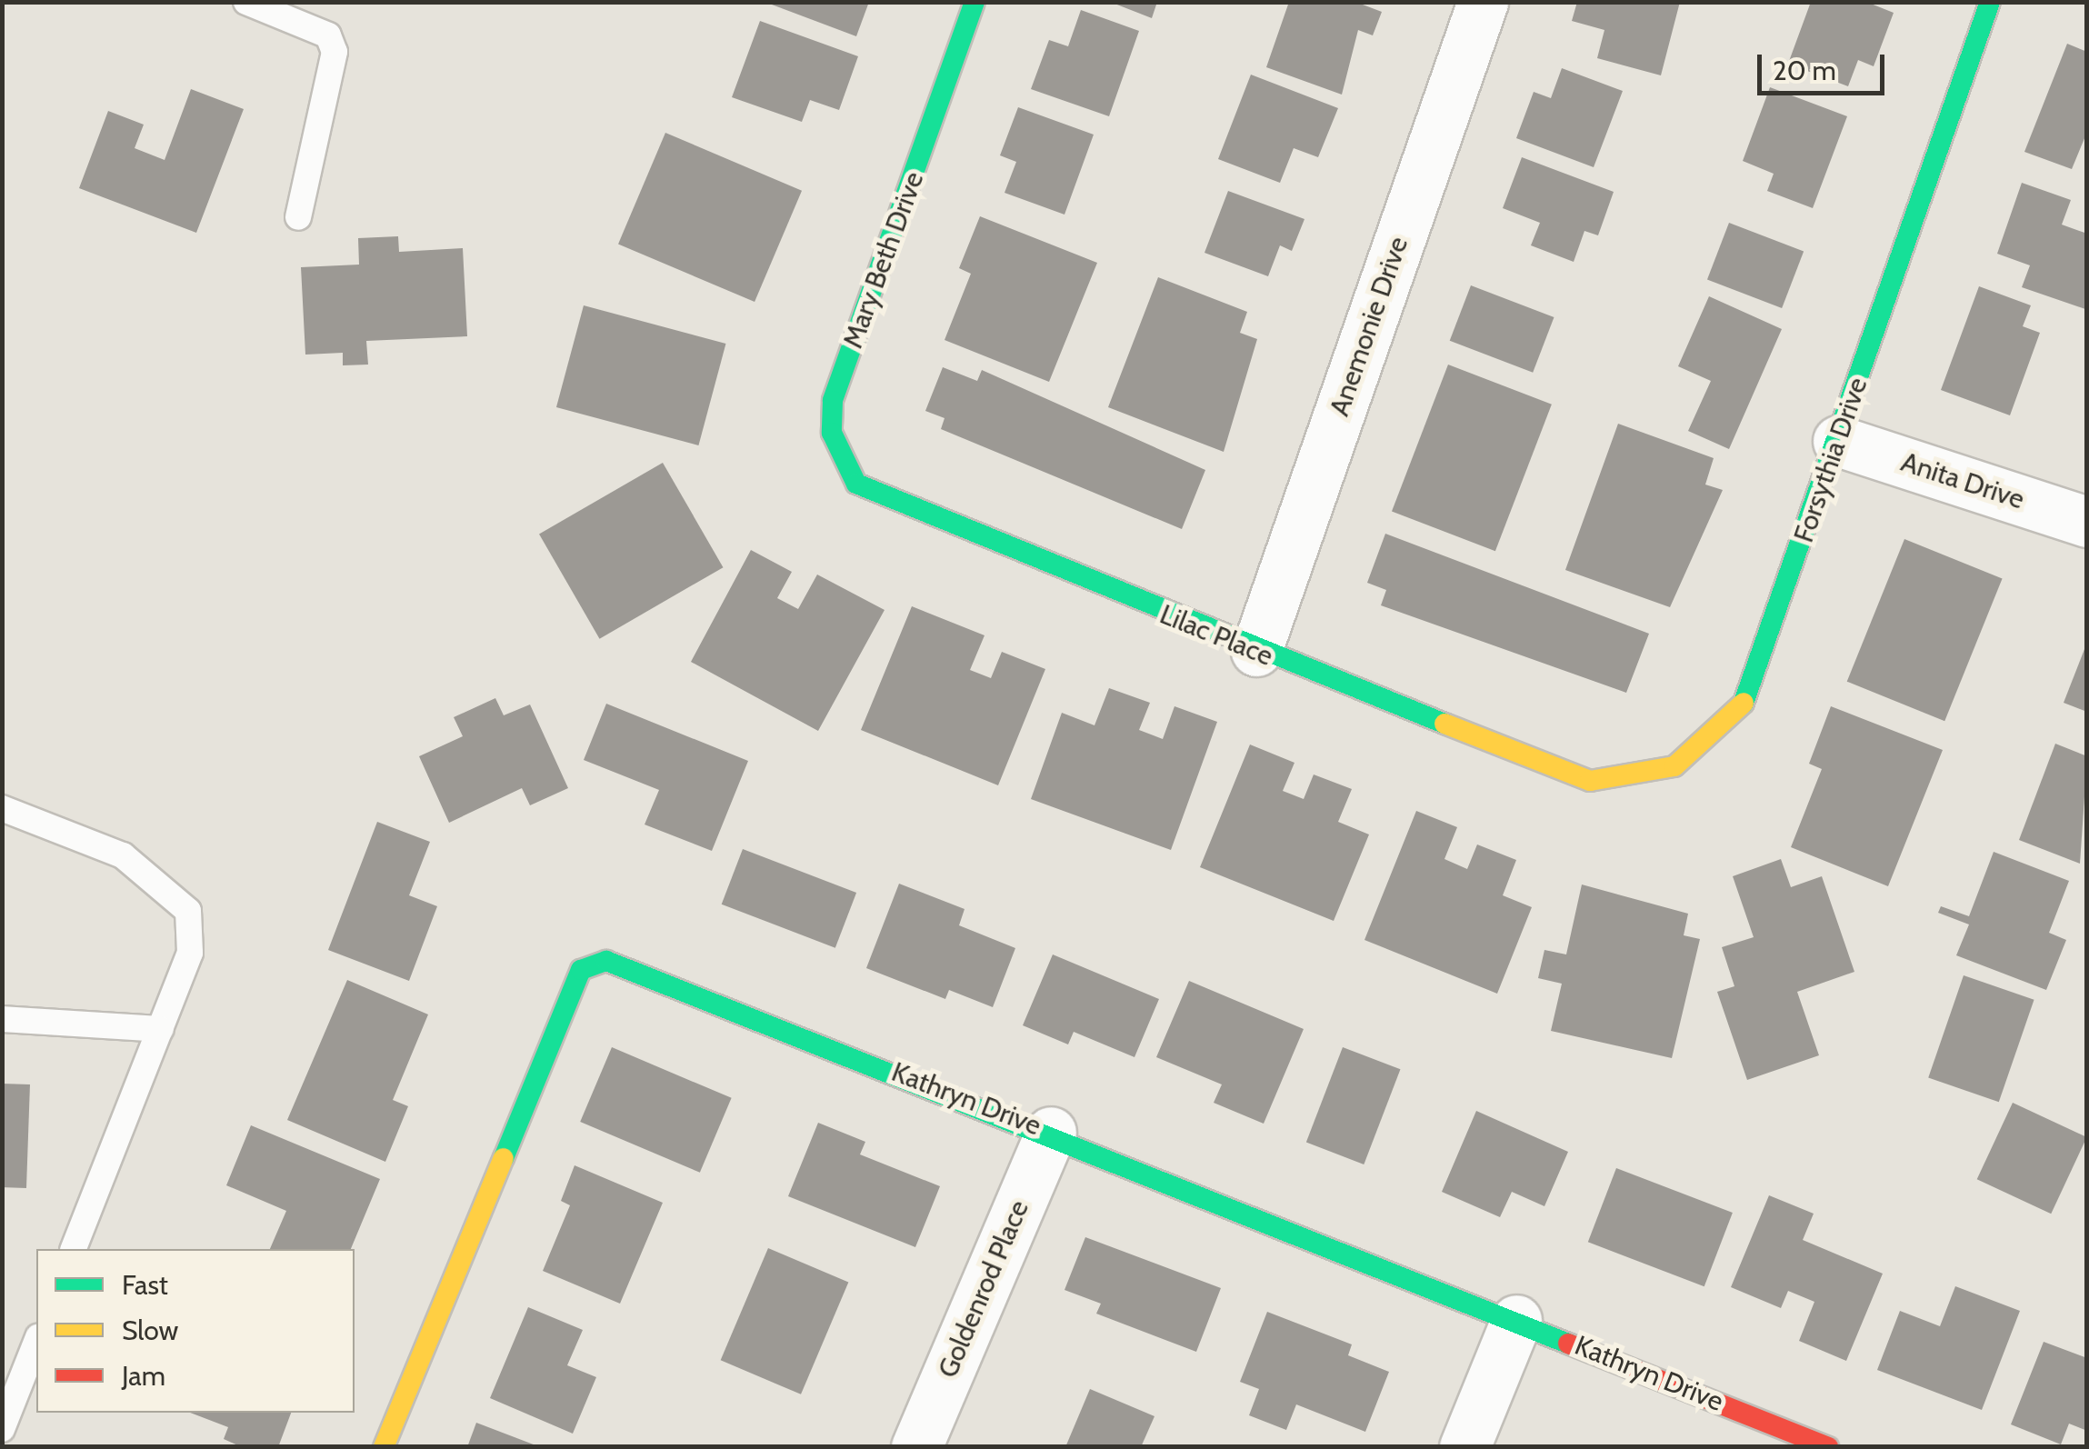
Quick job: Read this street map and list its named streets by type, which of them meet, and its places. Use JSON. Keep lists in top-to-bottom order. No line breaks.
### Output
{"streets":{"street":["Mary Beth Drive","Anemonie Drive","Forsythia Drive","Anita Drive","Lilac Place","Kathryn Drive","Goldenrod Place"]},"crossings":[["Mary Beth Drive","Lilac Place"],["Anemonie Drive","Lilac Place"],["Forsythia Drive","Anita Drive"],["Forsythia Drive","Lilac Place"],["Kathryn Drive","Goldenrod Place"]],"legend":["Fast","Slow","Jam"],"scale_bar":"20 m"}
